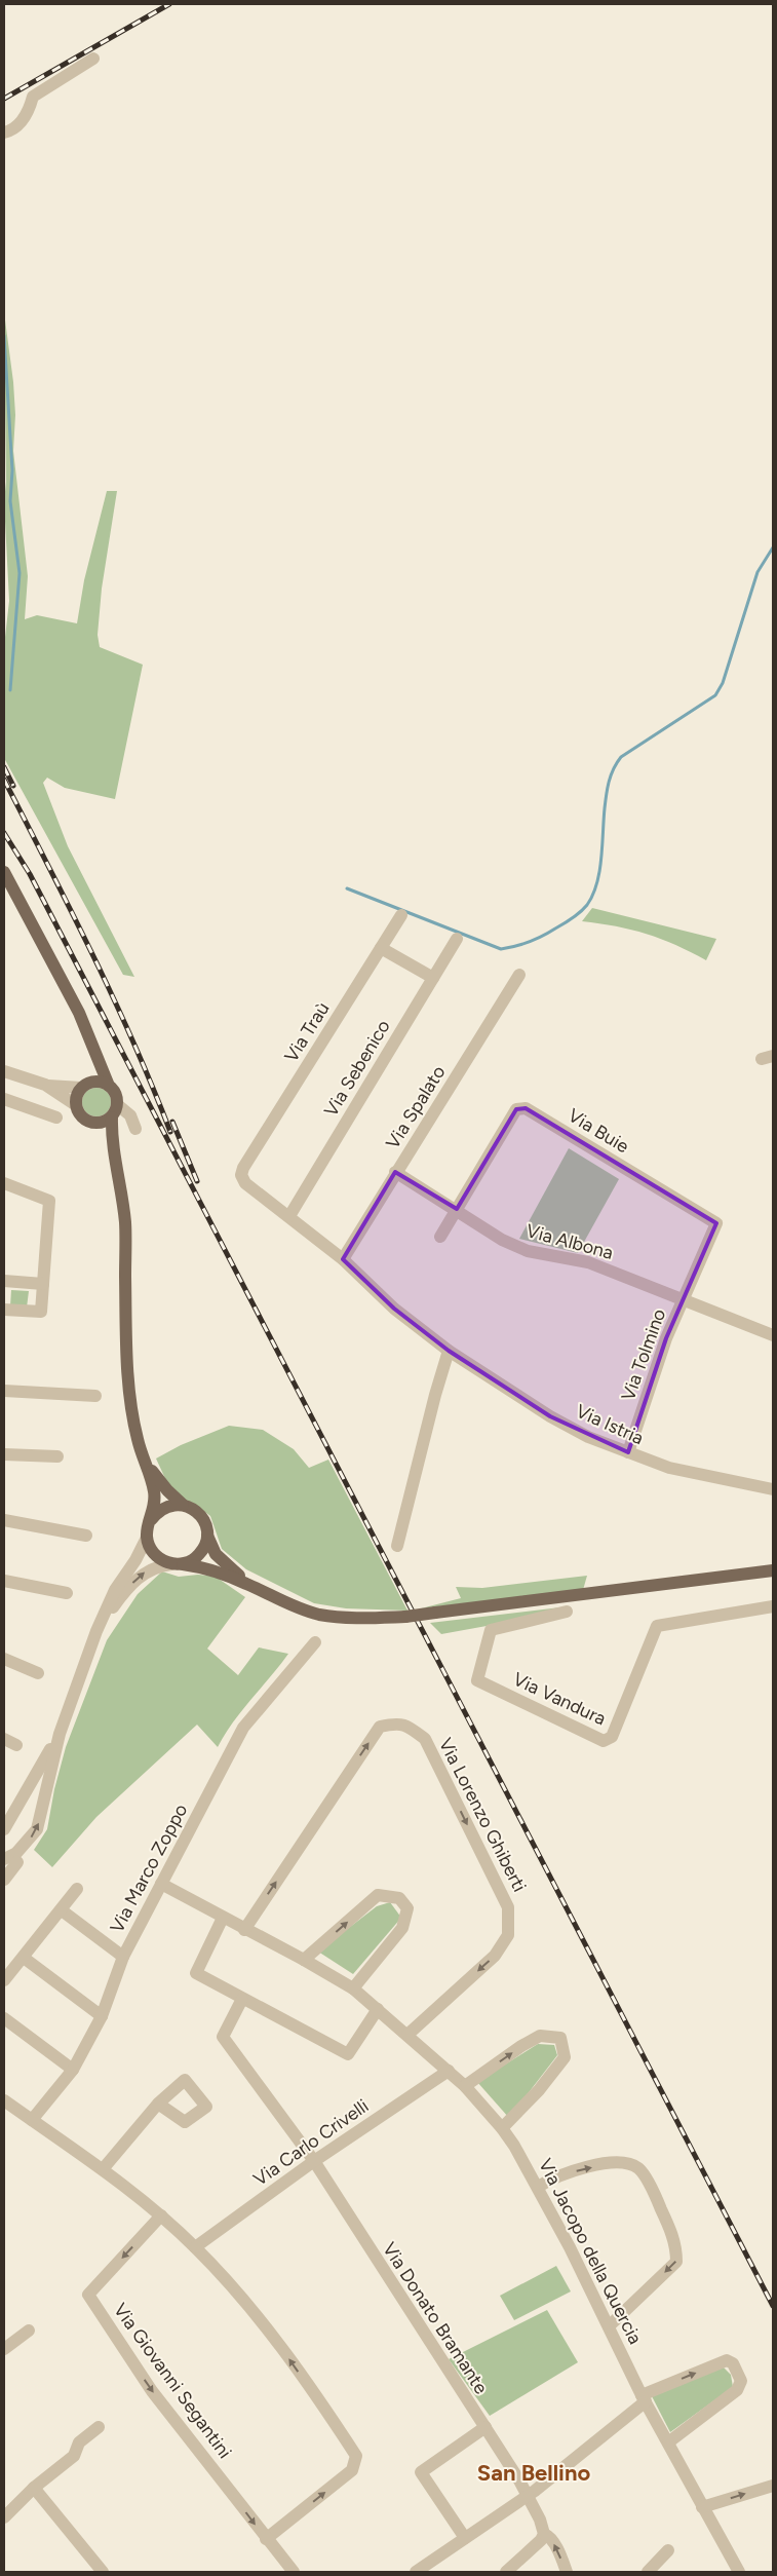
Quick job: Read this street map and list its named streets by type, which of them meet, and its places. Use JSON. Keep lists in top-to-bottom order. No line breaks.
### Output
{"streets":{"street":["Via Traù","Via Sebenico","Via Spalato","Via Buie","Via Albona","Via Tolmino","Via Istria","Via Vandura","Via Lorenzo Ghiberti","Via Marco Zoppo","Via Carlo Crivelli","Via Jacopo della Quercia","Via Donato Bramante","Via Giovanni Segantini"]},"crossings":[["Via Traù","Via Istria"],["Via Sebenico","Via Istria"],["Via Spalato","Via Albona"],["Via Spalato","Via Istria"],["Via Buie","Via Albona"],["Via Buie","Via Tolmino"],["Via Albona","Via Tolmino"],["Via Tolmino","Via Istria"],["Via Lorenzo Ghiberti","Via Jacopo della Quercia"],["Via Marco Zoppo","Via Jacopo della Quercia"],["Via Carlo Crivelli","Via Jacopo della Quercia"],["Via Carlo Crivelli","Via Donato Bramante"]],"one_way":["Via Giovanni Segantini"],"districts":["San Bellino"]}
